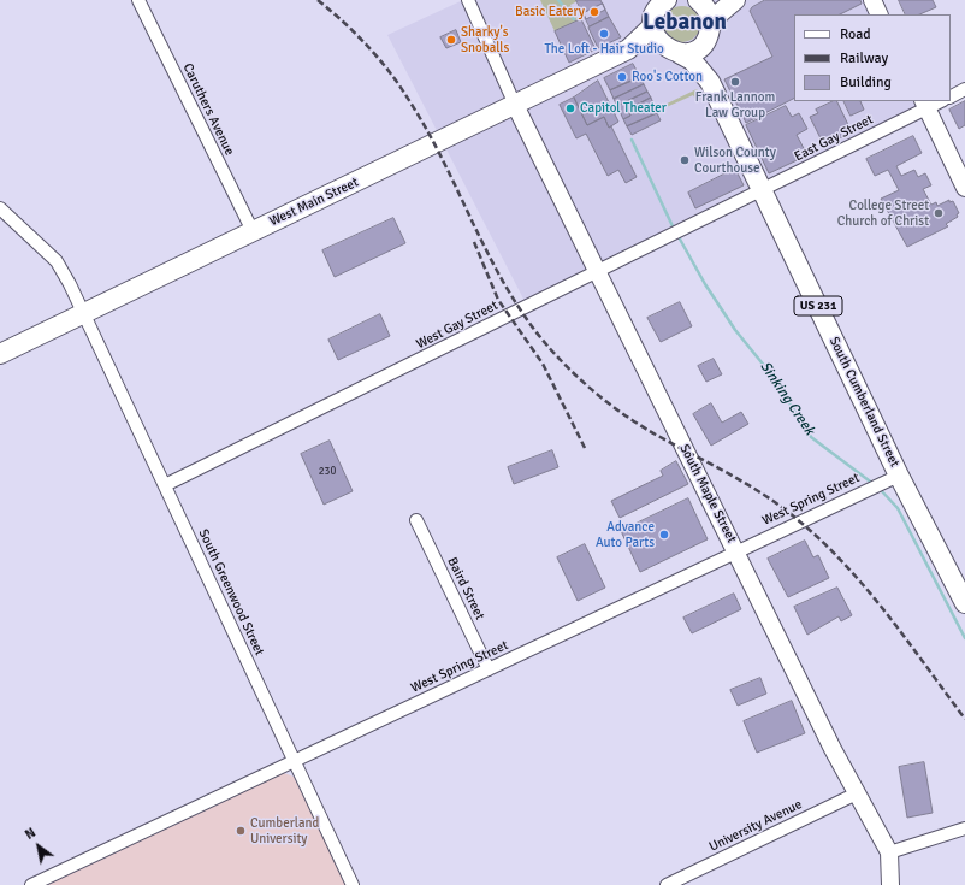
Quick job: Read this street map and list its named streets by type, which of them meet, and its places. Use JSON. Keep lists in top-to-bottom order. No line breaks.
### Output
{"streets":{"main road":["West Main Street","US 231","South Cumberland Street"],"street":["Caruthers Avenue","East Gay Street","West Gay Street","South Maple Street","West Spring Street","Baird Street","South Greenwood Street","University Avenue"]},"crossings":[["Caruthers Avenue","West Main Street"],["East Gay Street","West Gay Street"],["East Gay Street","South Cumberland Street"],["West Main Street","US 231"],["West Main Street","South Cumberland Street"],["West Main Street","South Maple Street"],["West Main Street","South Greenwood Street"],["US 231","South Cumberland Street"],["West Gay Street","South Cumberland Street"],["West Gay Street","South Maple Street"],["West Gay Street","South Greenwood Street"],["South Cumberland Street","West Spring Street"],["South Maple Street","West Spring Street"],["South Maple Street","University Avenue"],["West Spring Street","Baird Street"],["West Spring Street","South Greenwood Street"]],"districts":["Lebanon"],"water":["Sinking Creek"],"places":["Basic Eatery","The Loft - Hair Studio","Sharky's Snoballs","Roo's Cotton","Frank Lannom Law Group","Capitol Theater","Wilson County Courthouse","College Street Church of Christ","Advance Auto Parts","Cumberland University"],"house_numbers":["230"],"legend":["Road","Railway","Building"],"north":"top left"}
